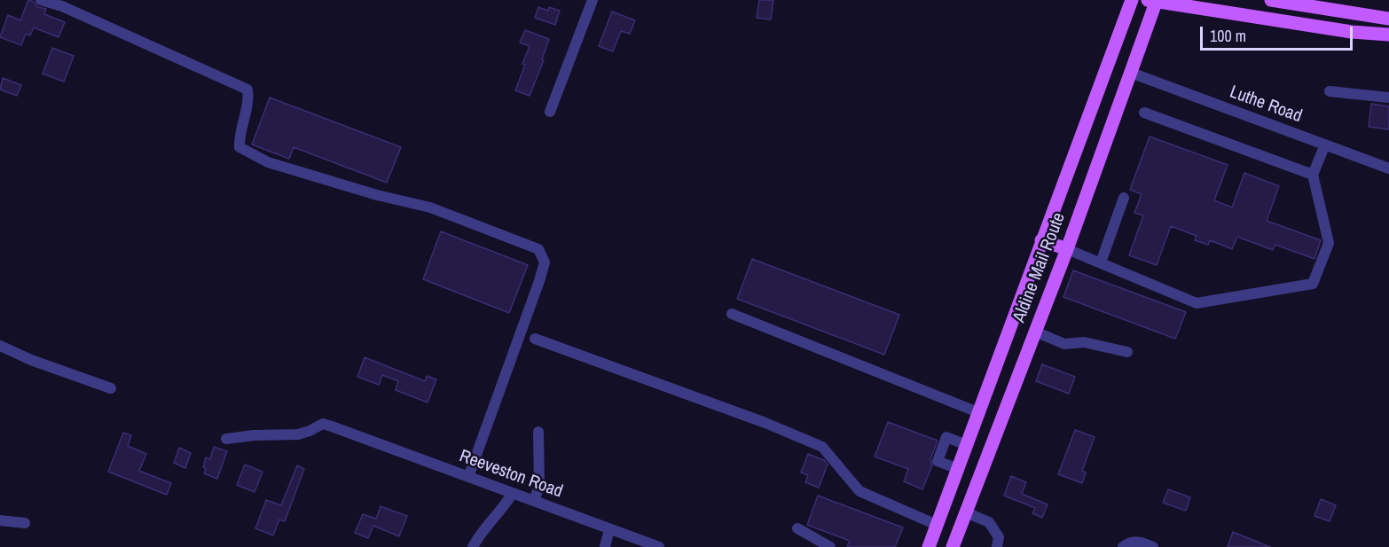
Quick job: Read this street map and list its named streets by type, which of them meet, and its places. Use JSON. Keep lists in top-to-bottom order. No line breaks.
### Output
{"streets":{"main road":["Aldine Mail Route"],"street":["Luthe Road","Reeveston Road"]},"crossings":[["Luthe Road","Aldine Mail Route"]],"scale_bar":"100 m"}
